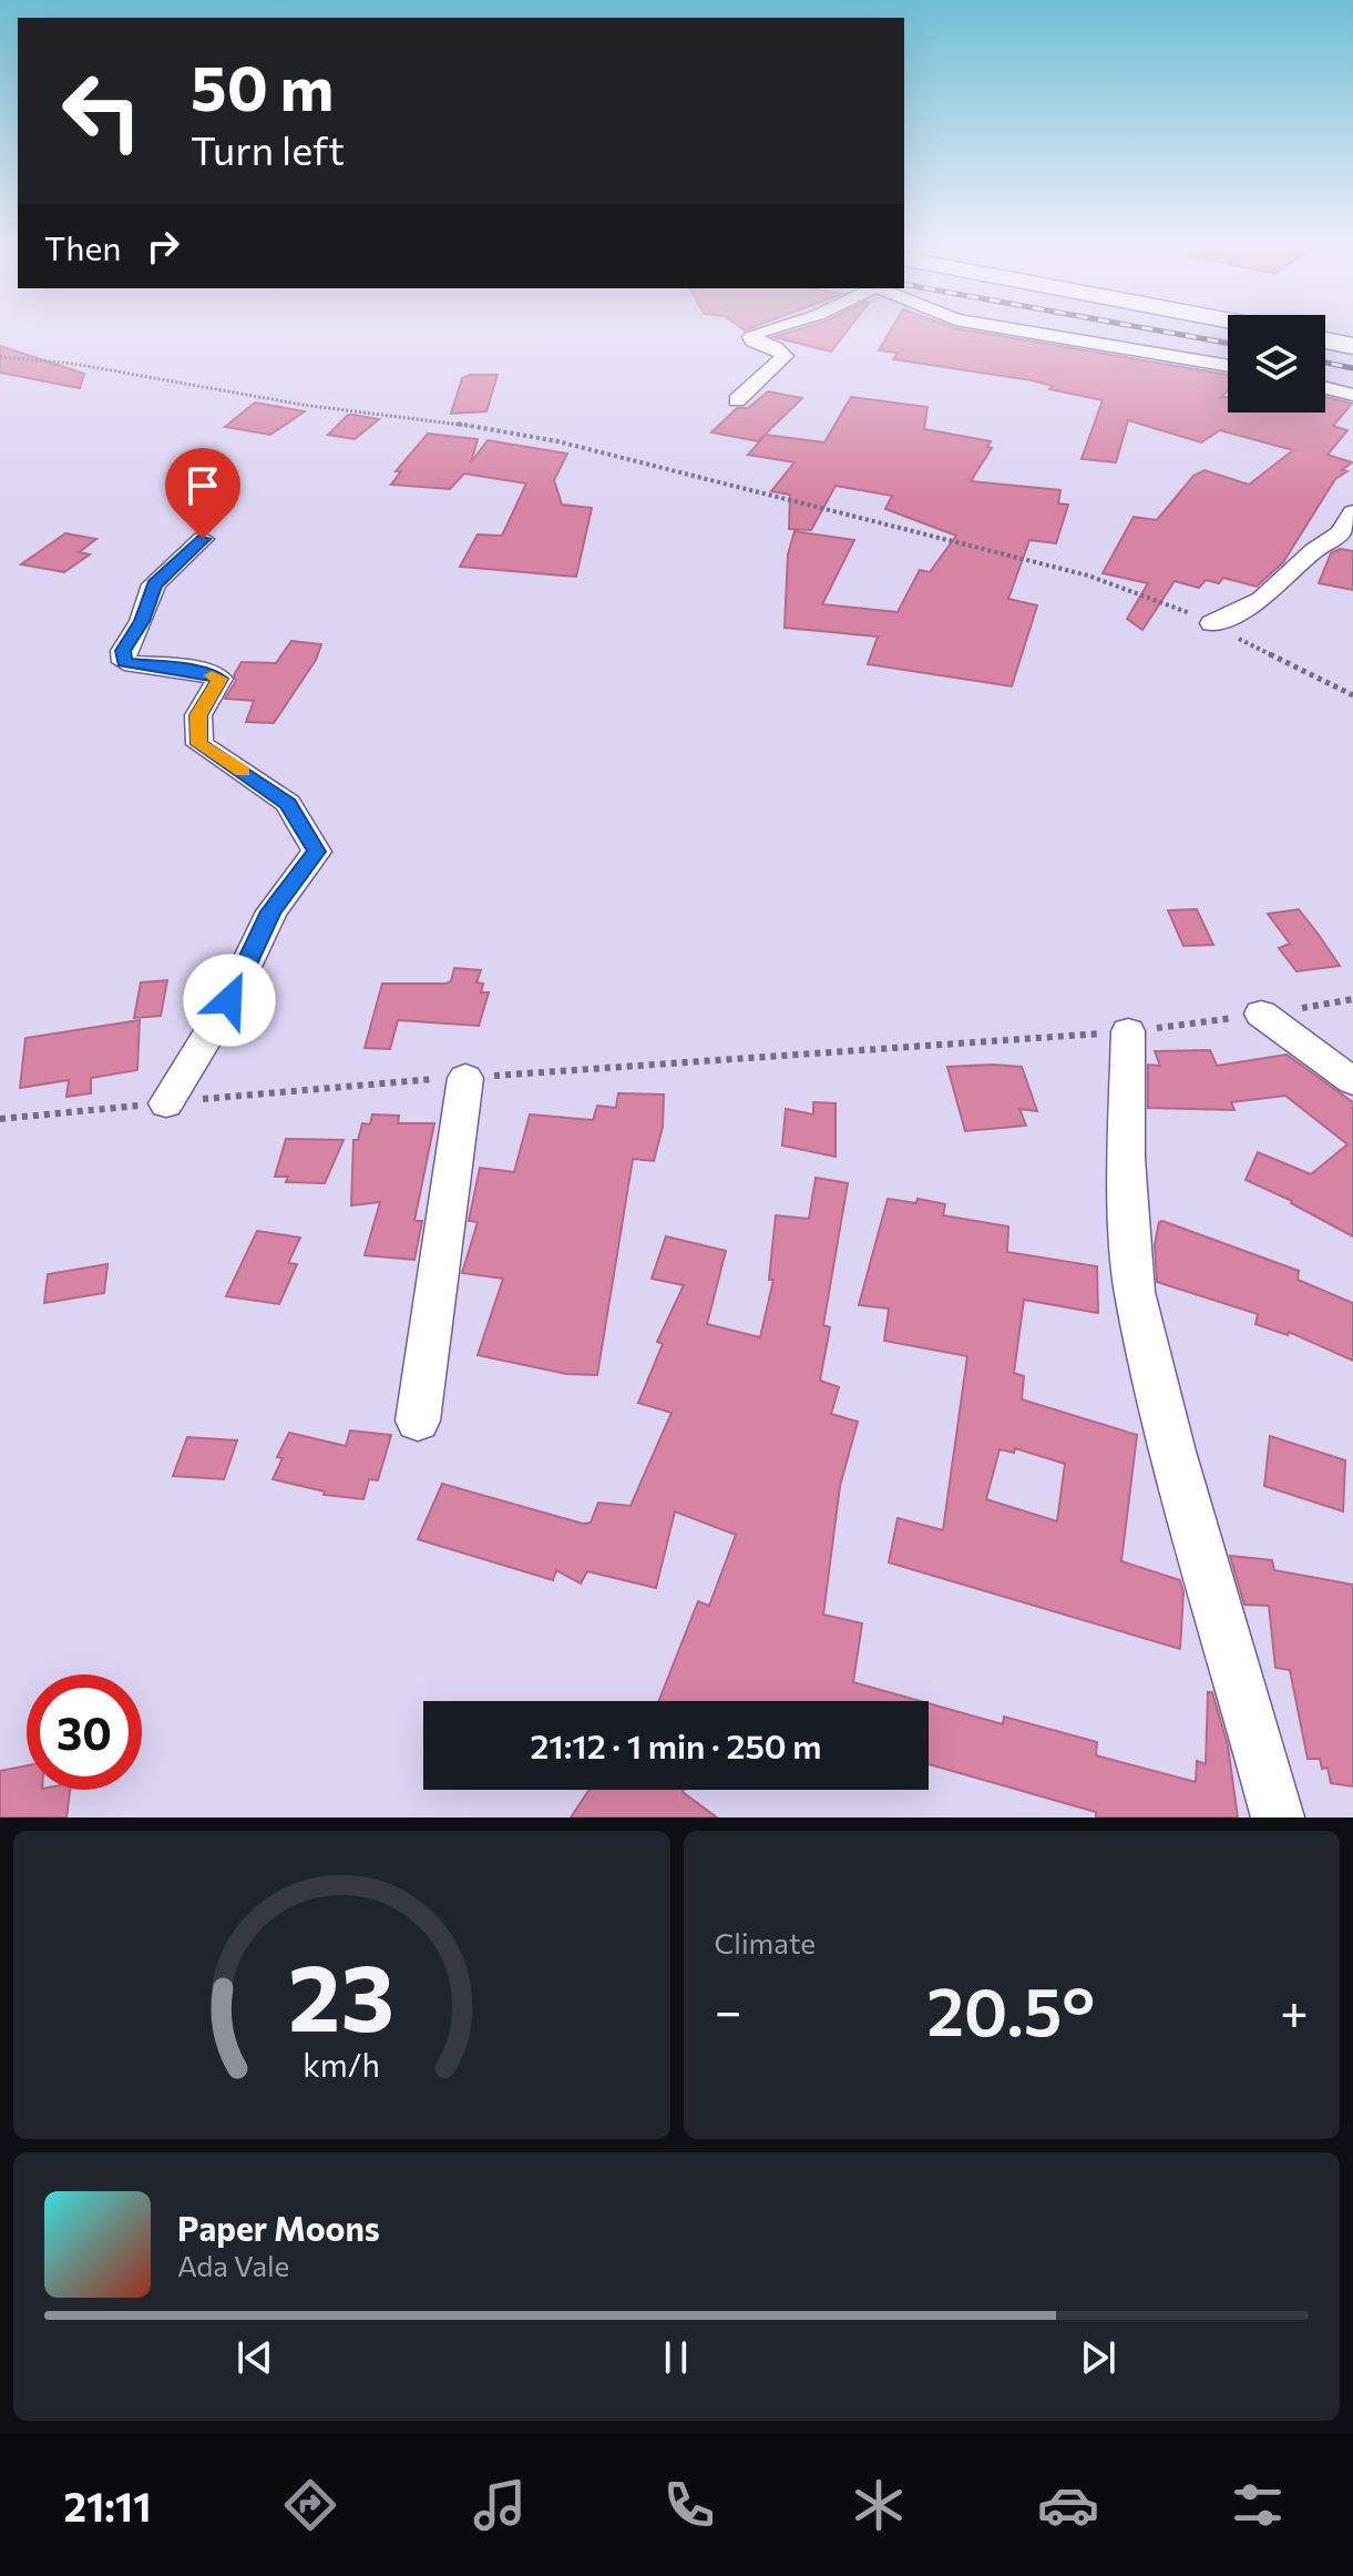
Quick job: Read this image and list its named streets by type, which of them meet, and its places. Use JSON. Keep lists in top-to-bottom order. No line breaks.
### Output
{"page":{"turn":["50 m","Turn left"],"then":"Then","limit":"30","trip":"21:12 · 1 min · 250 m","tile":"Climate","heat":["−","20.5°","+"],"song":["Paper Moons","Ada Vale"],"tabs":"21:11","gauge":["23","km/h"]}}
